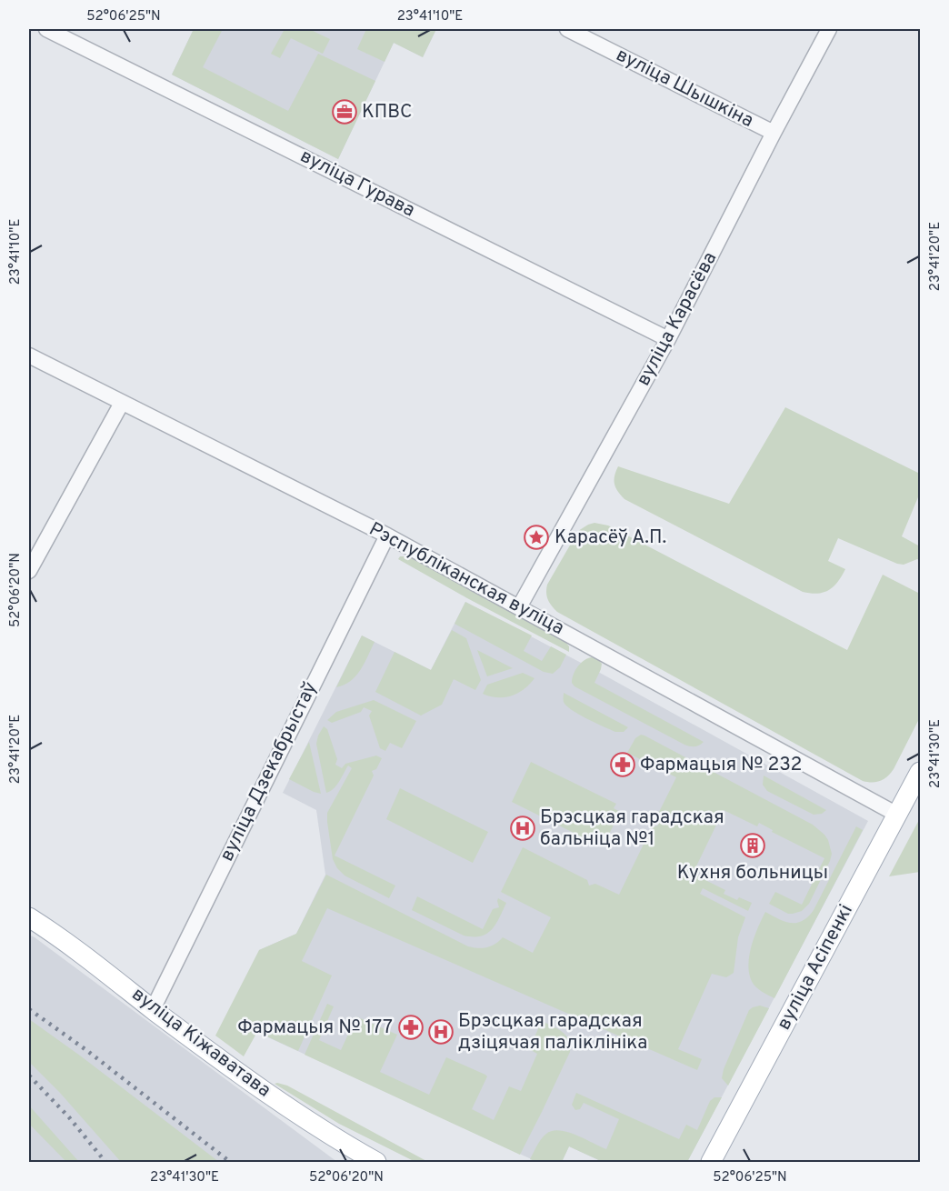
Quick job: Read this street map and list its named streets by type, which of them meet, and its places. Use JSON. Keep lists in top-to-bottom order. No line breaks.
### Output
{"streets":{"main road":["вуліца Асіпенкі","вуліца Кіжаватава"],"street":["вуліца Шышкіна","вуліца Гурава","вуліца Карасёва","Рэспубліканская вуліца","вуліца Дзекабрыстаў"]},"crossings":[["вуліца Шышкіна","вуліца Карасёва"],["вуліца Гурава","вуліца Карасёва"],["вуліца Карасёва","Рэспубліканская вуліца"],["Рэспубліканская вуліца","вуліца Дзекабрыстаў"],["Рэспубліканская вуліца","вуліца Асіпенкі"],["вуліца Дзекабрыстаў","вуліца Кіжаватава"]],"places":{"office":["КПВС"],"place":["Карасёў А.П."],"pharmacy":["Фармацыя № 232","Фармацыя № 177"],"hospital":["Брэсцкая гарадская бальніца №1","Брэсцкая гарадская дзіцячая паліклініка"],"building":["Кухня больницы"]},"coordinates":["52°06'25\"N","23°41'10\"E","23°41'20\"E","52°06'20\"N","23°41'30\"E"]}
